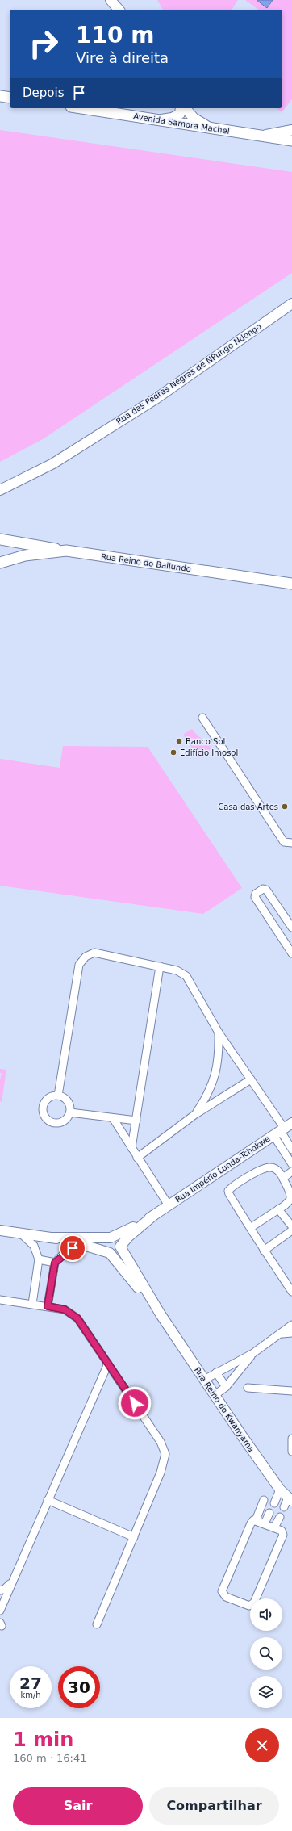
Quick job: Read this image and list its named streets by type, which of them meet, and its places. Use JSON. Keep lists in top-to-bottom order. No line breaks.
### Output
{"streets":{"main road":["Avenida Samora Machel","Rua Reino do Bailundo"],"street":["Rua das Pedras Negras de NPungo Ndongo","Rua Império Lunda-Tchokwe","Rua Reino do Kwanyama"]},"crossings":[["Rua Império Lunda-Tchokwe","Rua Reino do Kwanyama"]],"places":["Banco Sol","Edifício Imosol","Casa das Artes"],"page":{"turn":["110 m","Vire à direita"],"then":"Depois","speed":"27 km/h","limit":"30","heading":["1 min","160 m · 16:41"],"buttons":["Sair","Compartilhar"]}}
